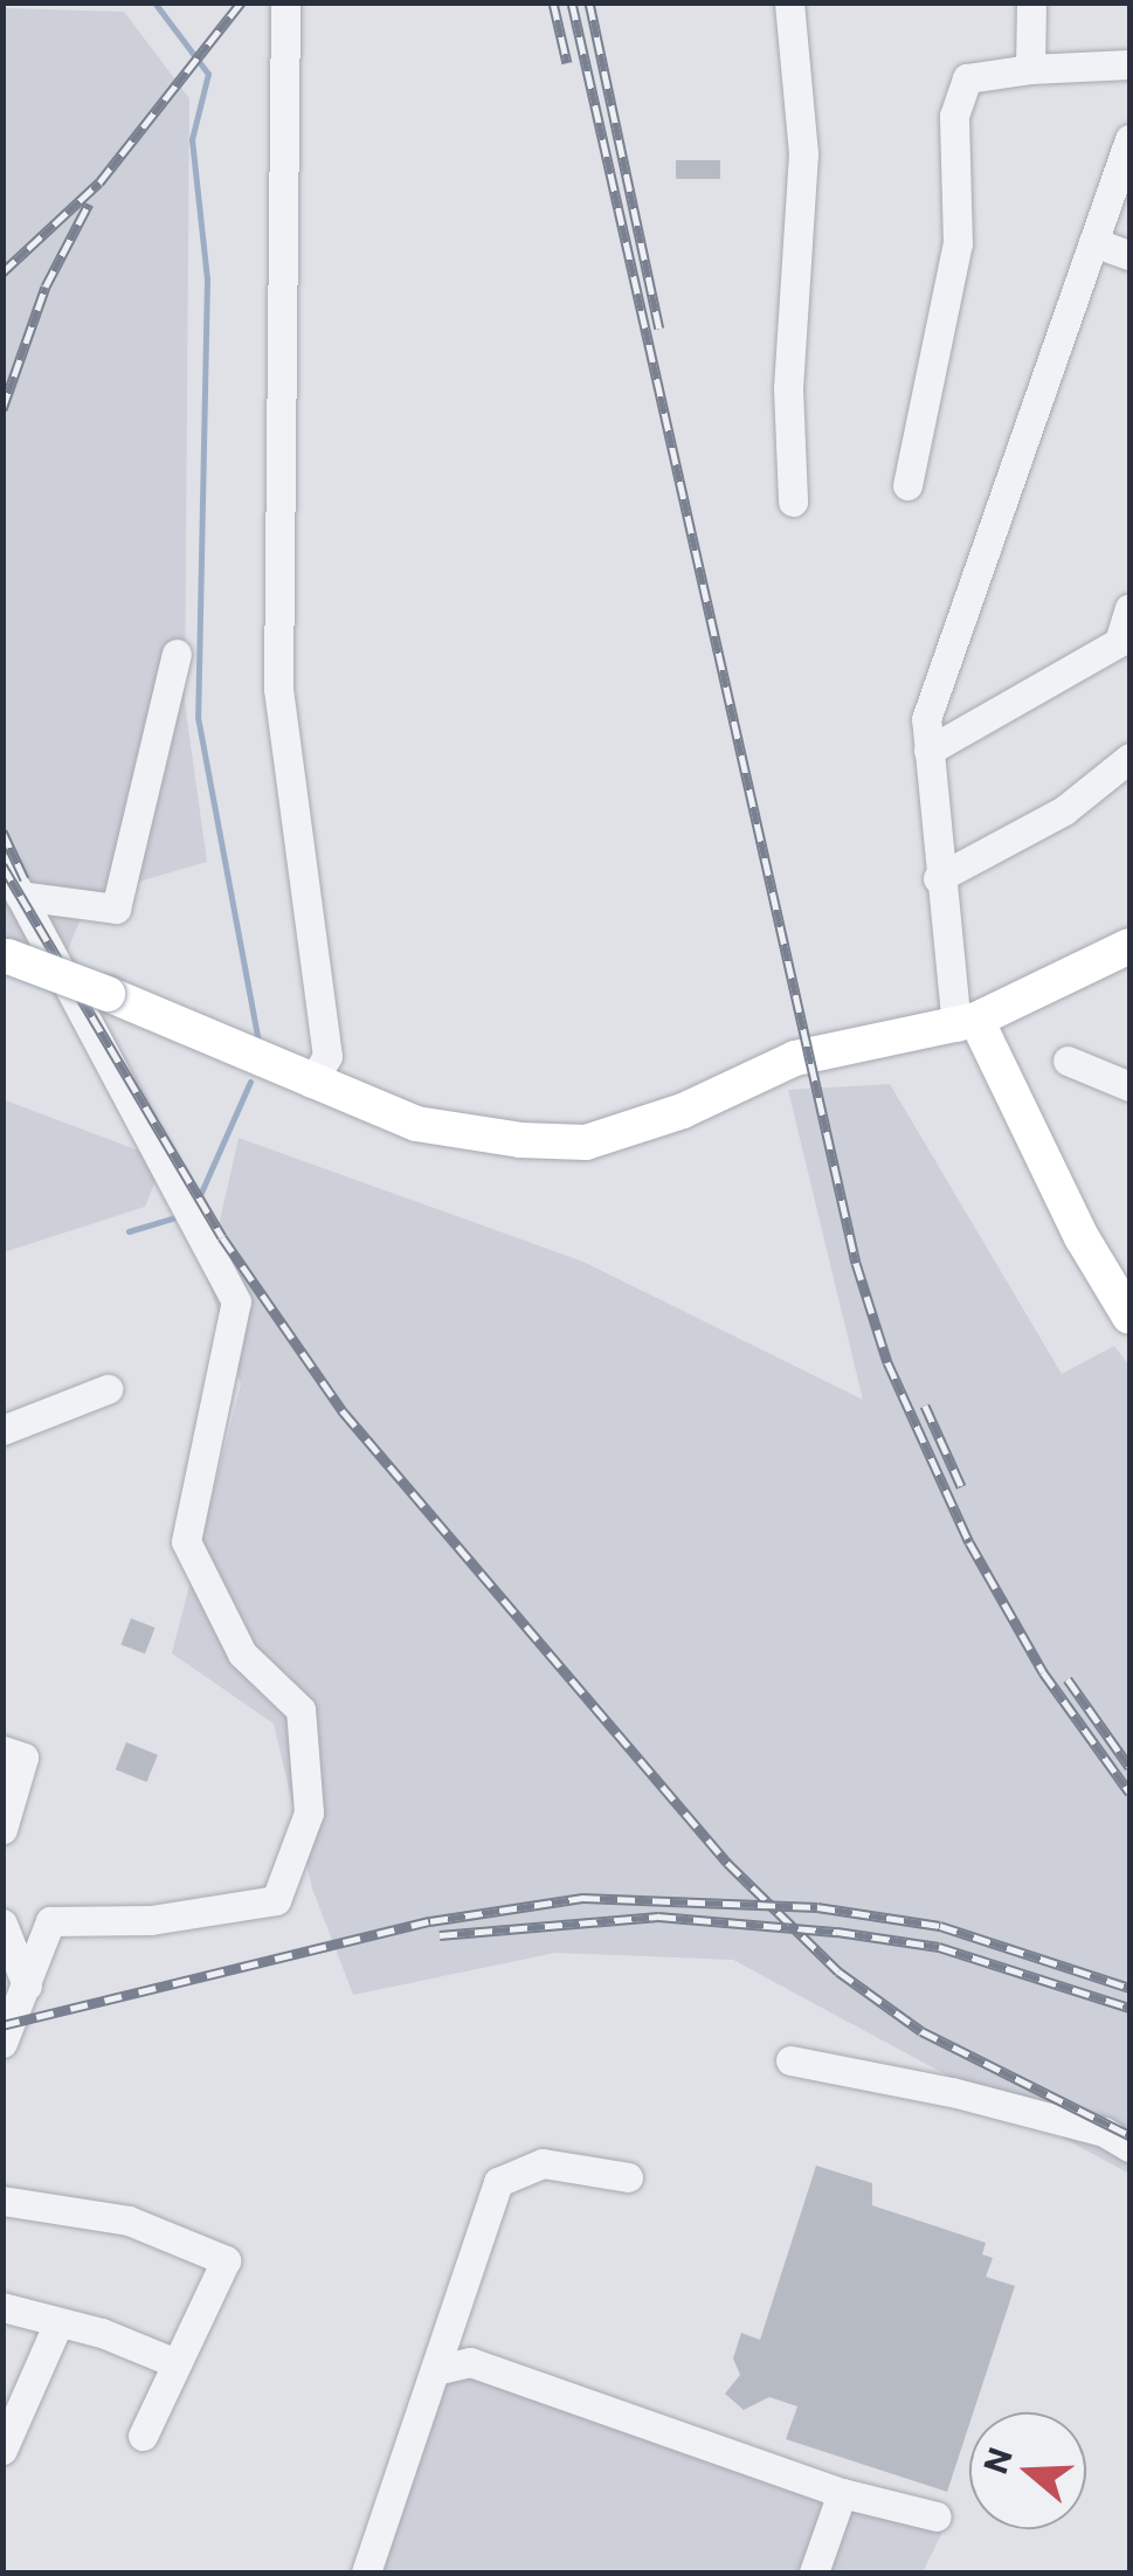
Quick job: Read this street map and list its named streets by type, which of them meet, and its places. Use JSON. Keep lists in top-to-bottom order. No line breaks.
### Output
{"north":"left"}
